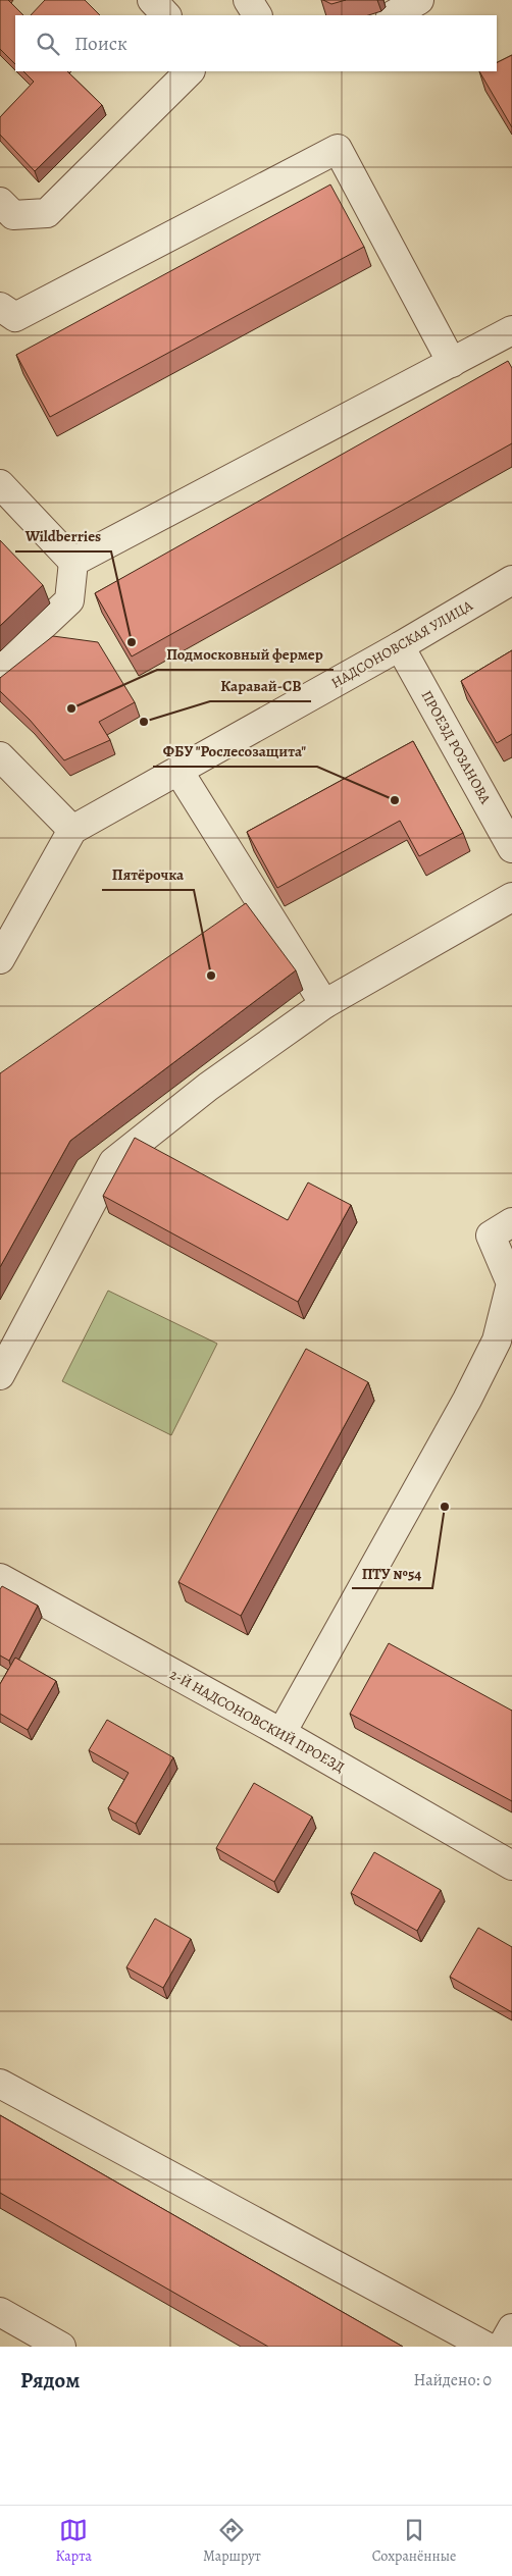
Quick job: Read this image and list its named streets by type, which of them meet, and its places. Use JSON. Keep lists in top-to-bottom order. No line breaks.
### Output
{"streets":{"street":["НАДСОНОВСКАЯ УЛИЦА","ПРОЕЗД РОЗАНОВА","2-Й НАДСОНОВСКИЙ ПРОЕЗД"]},"crossings":[["НАДСОНОВСКАЯ УЛИЦА","ПРОЕЗД РОЗАНОВА"]],"places":["Wildberries","Подмосковный фермер","Каравай-СВ","ФБУ \"Рослесозащита\"","Пятёрочка","ПТУ №54"],"page":{"search":"Поиск","heading":["Рядом","Найдено: 0"],"nav":["Карта","Маршрут","Сохранённые"]}}
